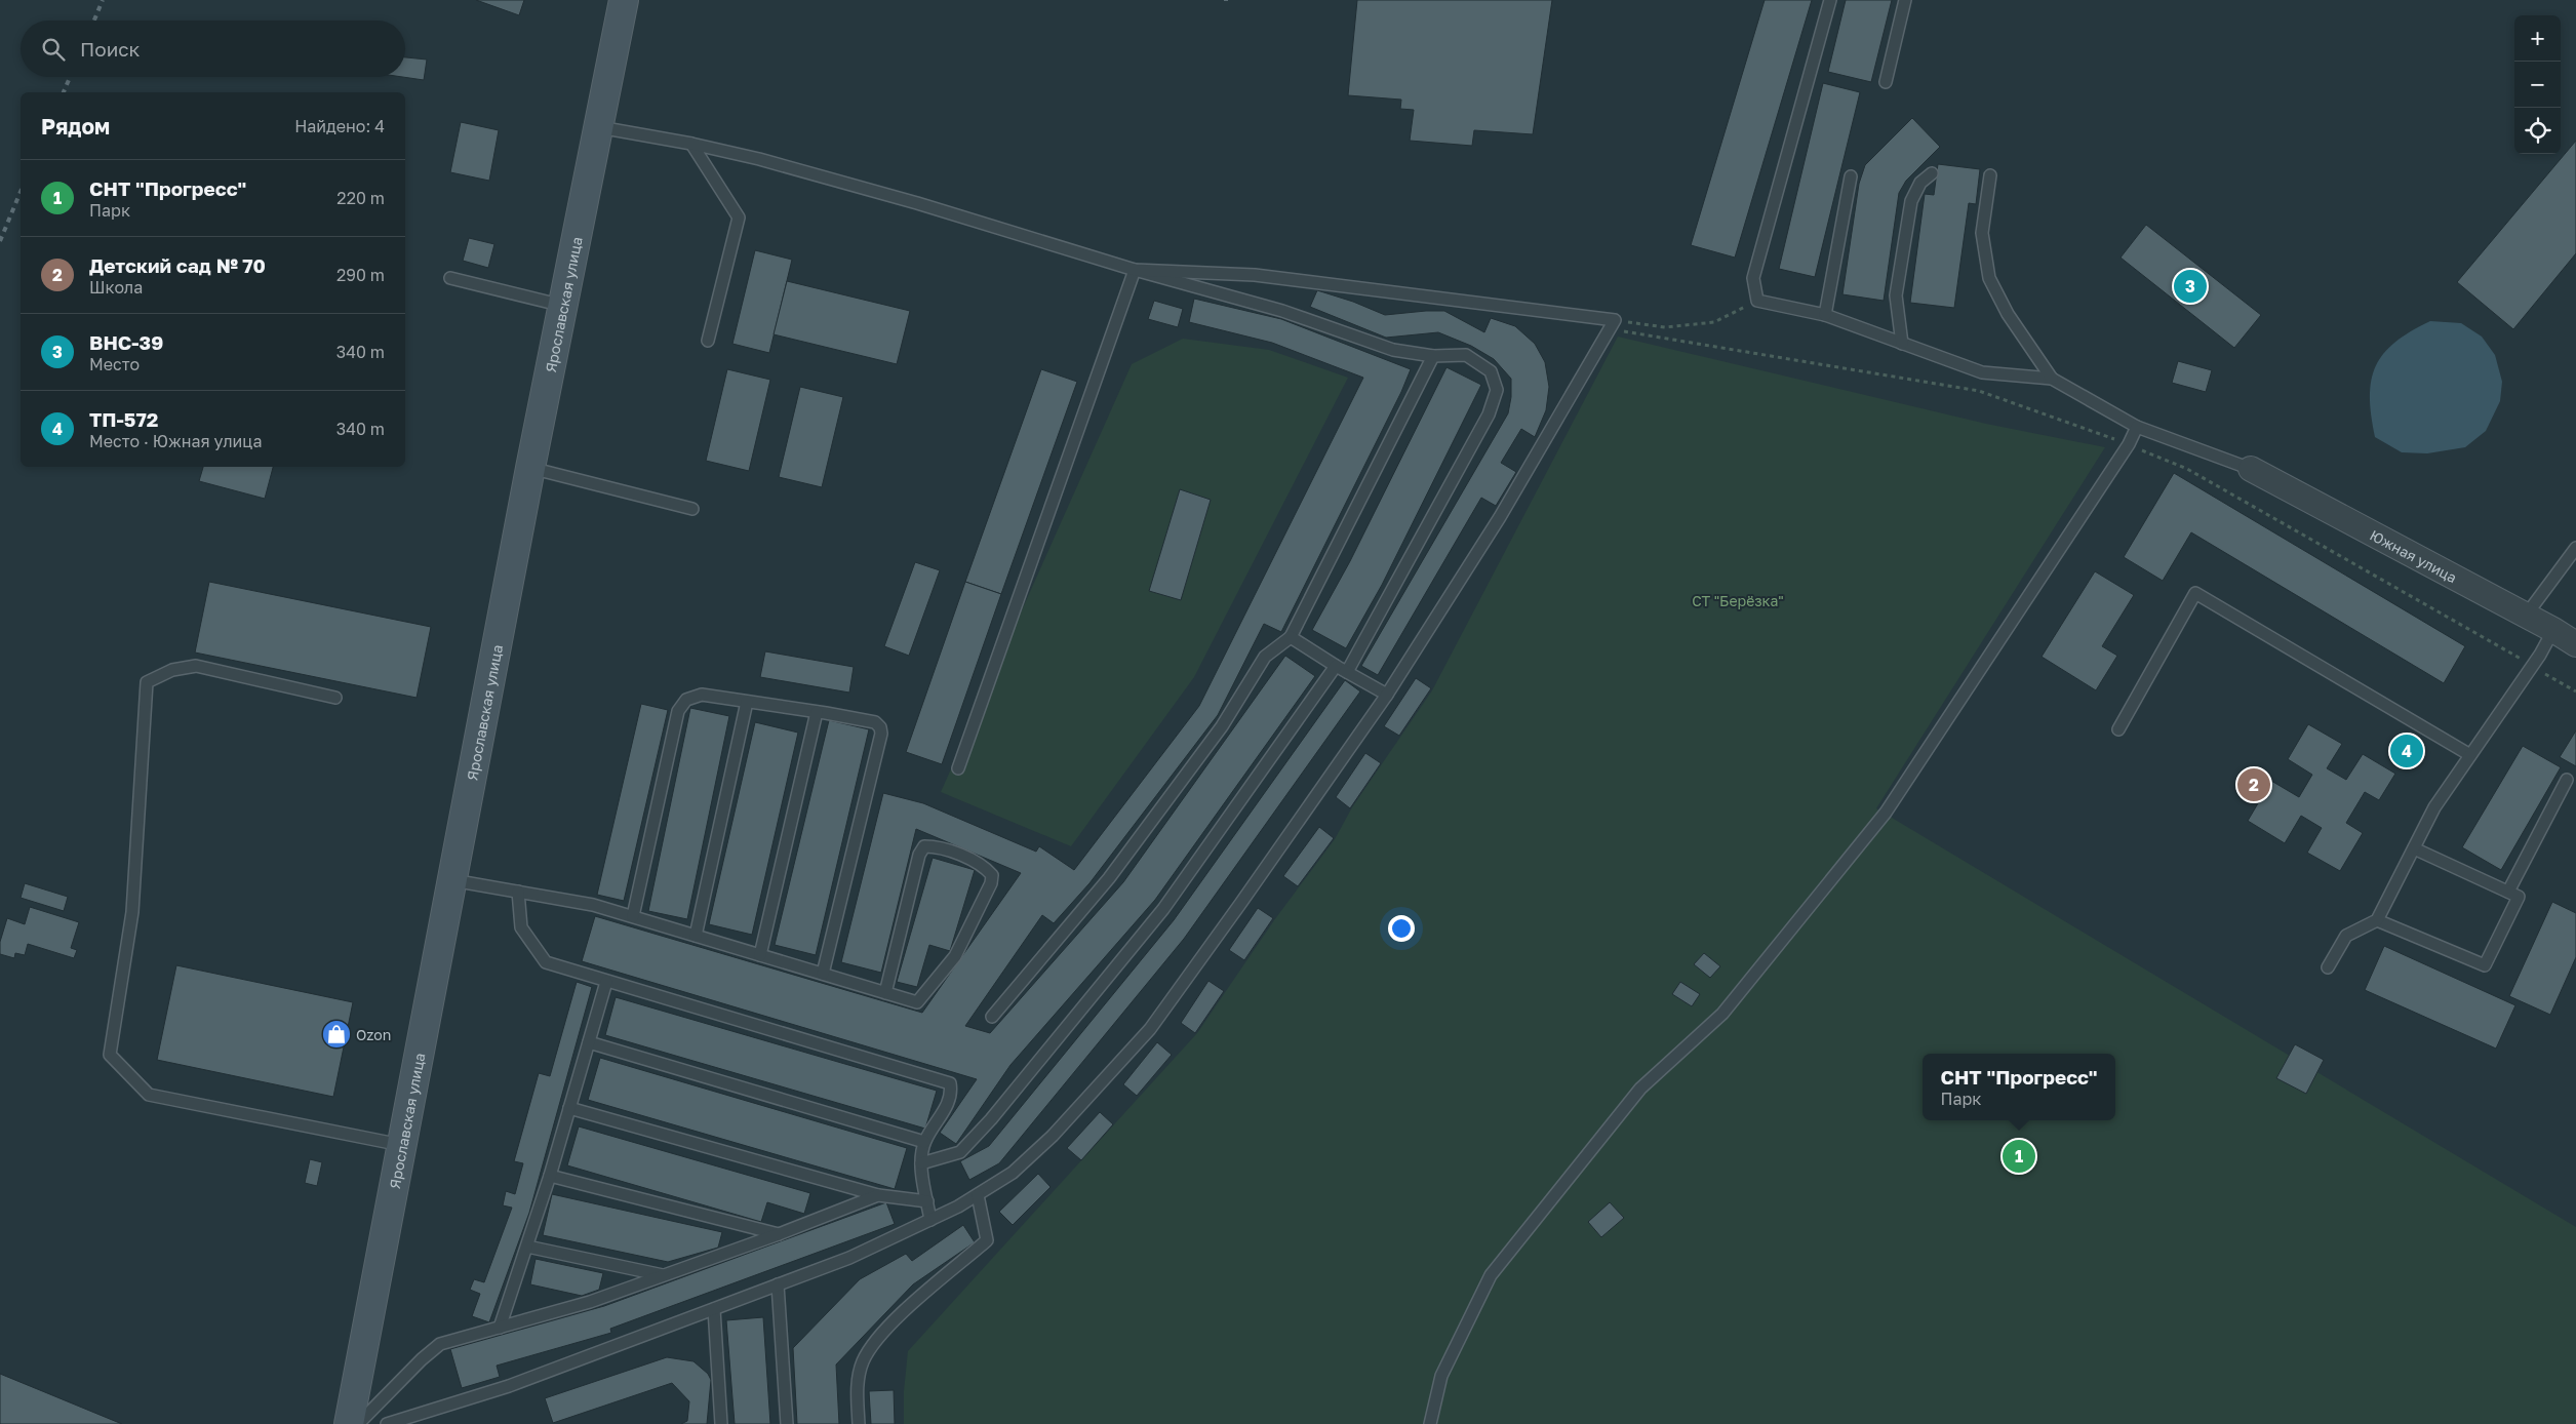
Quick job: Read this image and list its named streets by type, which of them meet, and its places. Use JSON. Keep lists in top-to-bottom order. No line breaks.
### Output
{"streets":{"main road":["Ярославская улица"],"street":["Южная улица"]},"parks":["СТ \"Берёзка\""],"places":{"shop":["Ozon"]},"page":{"map_buttons":["+","−"],"search":"Поиск","heading":["Рядом","Найдено: 4"],"list":[{"mark":"1","name":"СНТ \"Прогресс\"","note":"Парк","value":"220 m"},{"mark":"2","name":"Детский сад № 70","note":"Школа","value":"290 m"},{"mark":"3","name":"ВНС-39","note":"Место","value":"340 m"},{"mark":"4","name":"ТП-572","note":"Место · Южная улица","value":"340 m"}],"pins":["3","4","2","1"],"popup":["СНТ \"Прогресс\"","Парк"]}}
